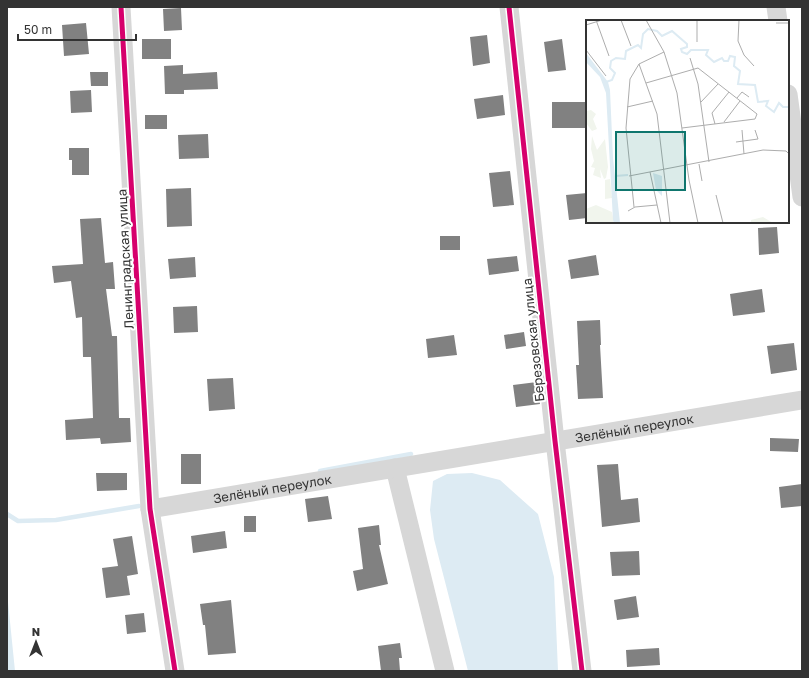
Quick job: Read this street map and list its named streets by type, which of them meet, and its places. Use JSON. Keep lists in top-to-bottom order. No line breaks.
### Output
{"streets":{"street":["Ленинградская улица","Березовская улица","Зелёный переулок"]},"crossings":[["Ленинградская улица","Зелёный переулок"],["Березовская улица","Зелёный переулок"]],"scale_bar":"50 m","north":"top"}
